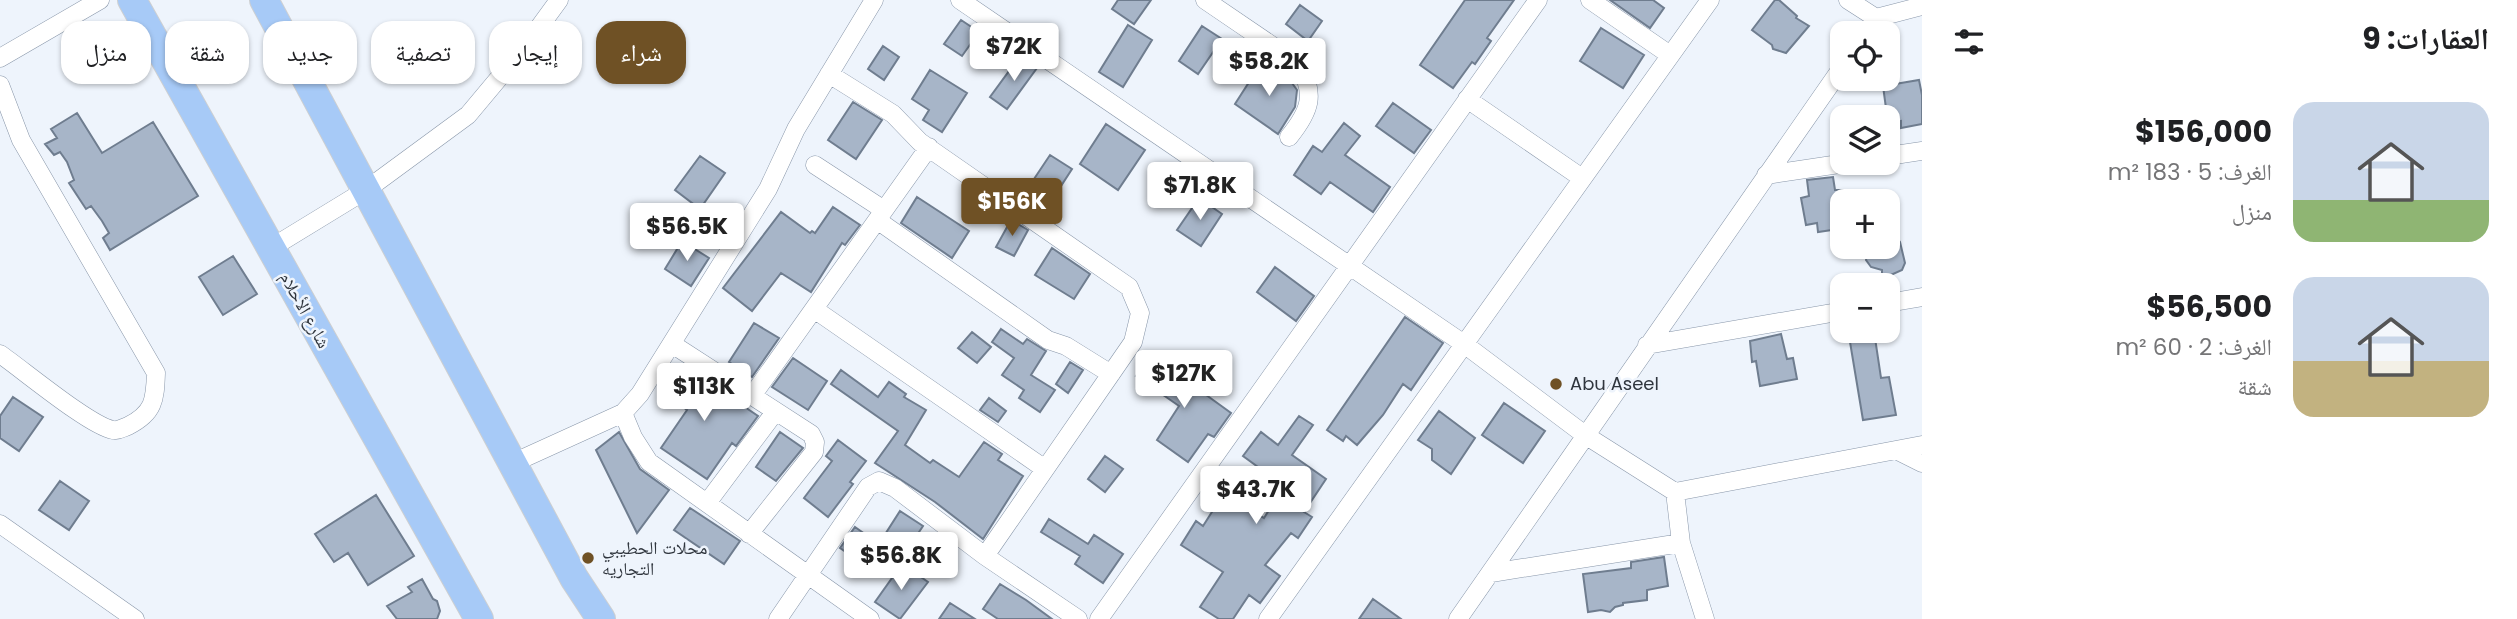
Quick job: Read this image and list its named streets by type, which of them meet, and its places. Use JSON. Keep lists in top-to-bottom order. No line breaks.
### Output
{"streets":{"main road":["شارع الأحلام"]},"places":["Abu Aseel","محلات الحطيبي التجاريه"],"page":{"heading":"العقارات: 9","map_buttons":["+","−"],"chip":["شراء","إيجار","تصفية","جديد","شقة","منزل"],"price":["$72K","$58.2K","$71.8K","$156K","$56.5K","$127K","$113K","$43.7K","$56.8K"],"list":[{"name":"$156,000","note":"الغرف: 5 · 183 m² · منزل"},{"name":"$56,500","note":"الغرف: 2 · 60 m² · شقة"}]}}
